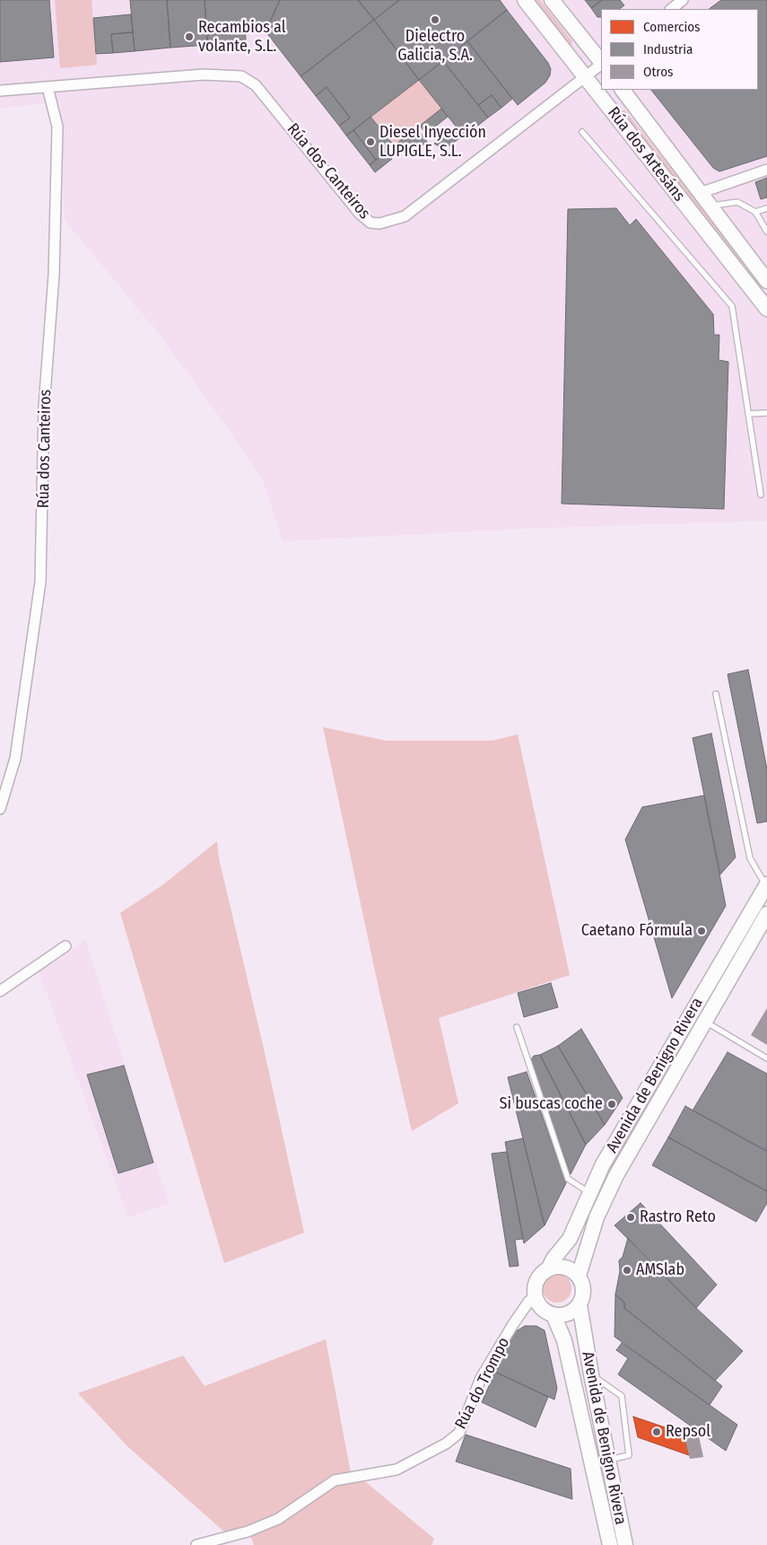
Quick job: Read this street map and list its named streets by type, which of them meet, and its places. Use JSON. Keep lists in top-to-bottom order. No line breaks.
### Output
{"streets":{"main road":["Rúa dos Artesáns","Avenida de Benigno Rivera"],"street":["Rúa dos Canteiros","Rúa do Trompo"]},"crossings":[["Rúa dos Artesáns","Rúa dos Canteiros"],["Avenida de Benigno Rivera","Rúa do Trompo"]],"places":["Dielectro Galicia, S.A.","Recambios al volante, S.L.","Diesel Inyección LUPIGLE, S.L.","Caetano Fórmula","Si buscas coche","Rastro Reto","AMSlab","Repsol"],"legend":["Comercios","Industria","Otros"]}
